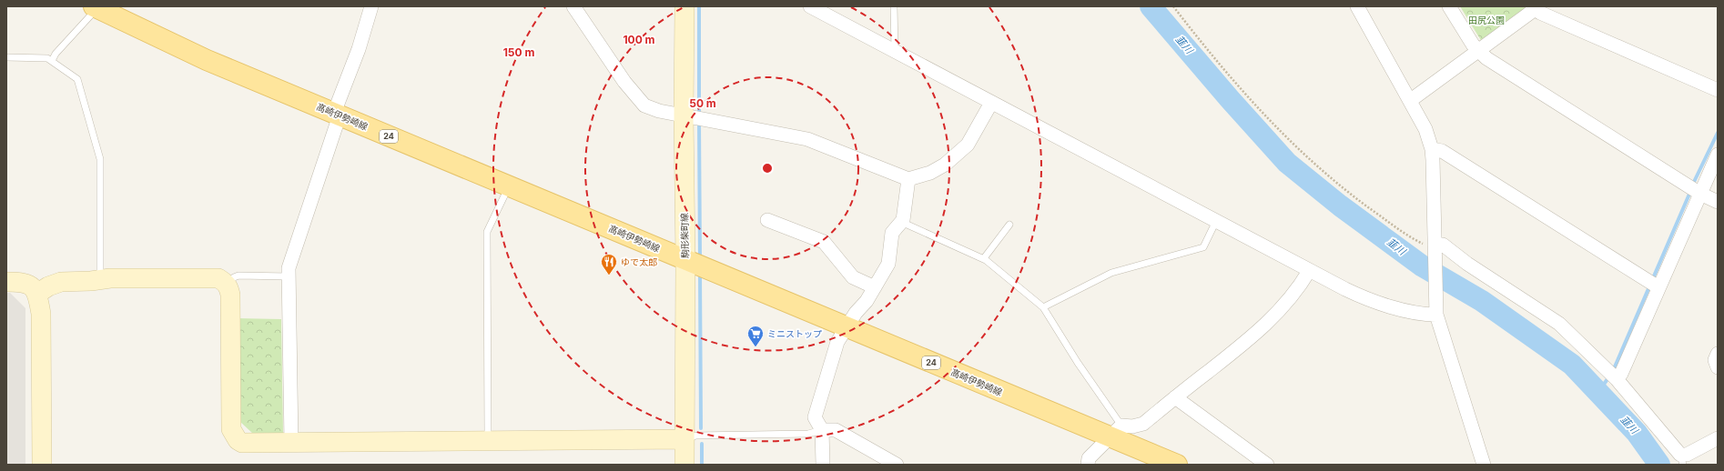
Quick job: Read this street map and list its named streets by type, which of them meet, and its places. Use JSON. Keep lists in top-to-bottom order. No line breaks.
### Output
{"streets":{"main road":["高崎伊勢崎線","24"],"street":["駒形柴町線"]},"crossings":[["高崎伊勢崎線","駒形柴町線"]],"water":["韮川"],"parks":["田尻公園"],"places":{"restaurant":["ゆで太郎"],"supermarket":["ミニストップ"]},"rings":["100 m","150 m","50 m"]}
